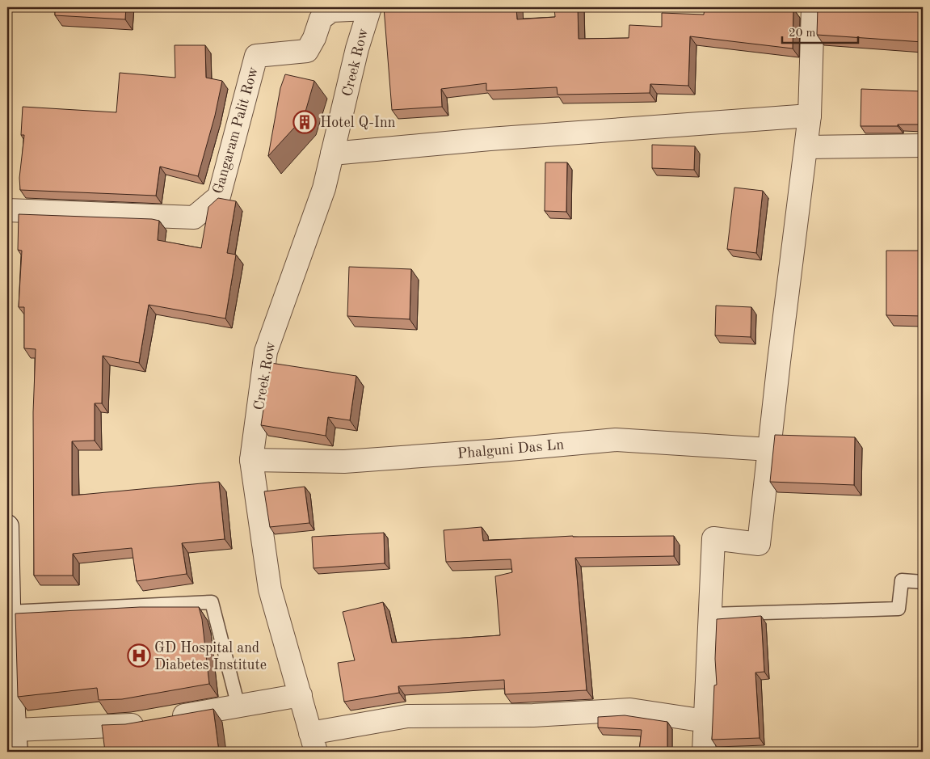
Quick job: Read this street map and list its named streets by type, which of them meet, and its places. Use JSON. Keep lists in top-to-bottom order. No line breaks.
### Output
{"streets":{"street":["Creek Row","Gangaram Palit Row","Phalguni Das Ln"]},"crossings":[["Creek Row","Gangaram Palit Row"],["Creek Row","Phalguni Das Ln"]],"places":{"building":["Hotel Q-Inn"],"hospital":["GD Hospital and Diabetes Institute"]},"scale_bar":"20 m"}
